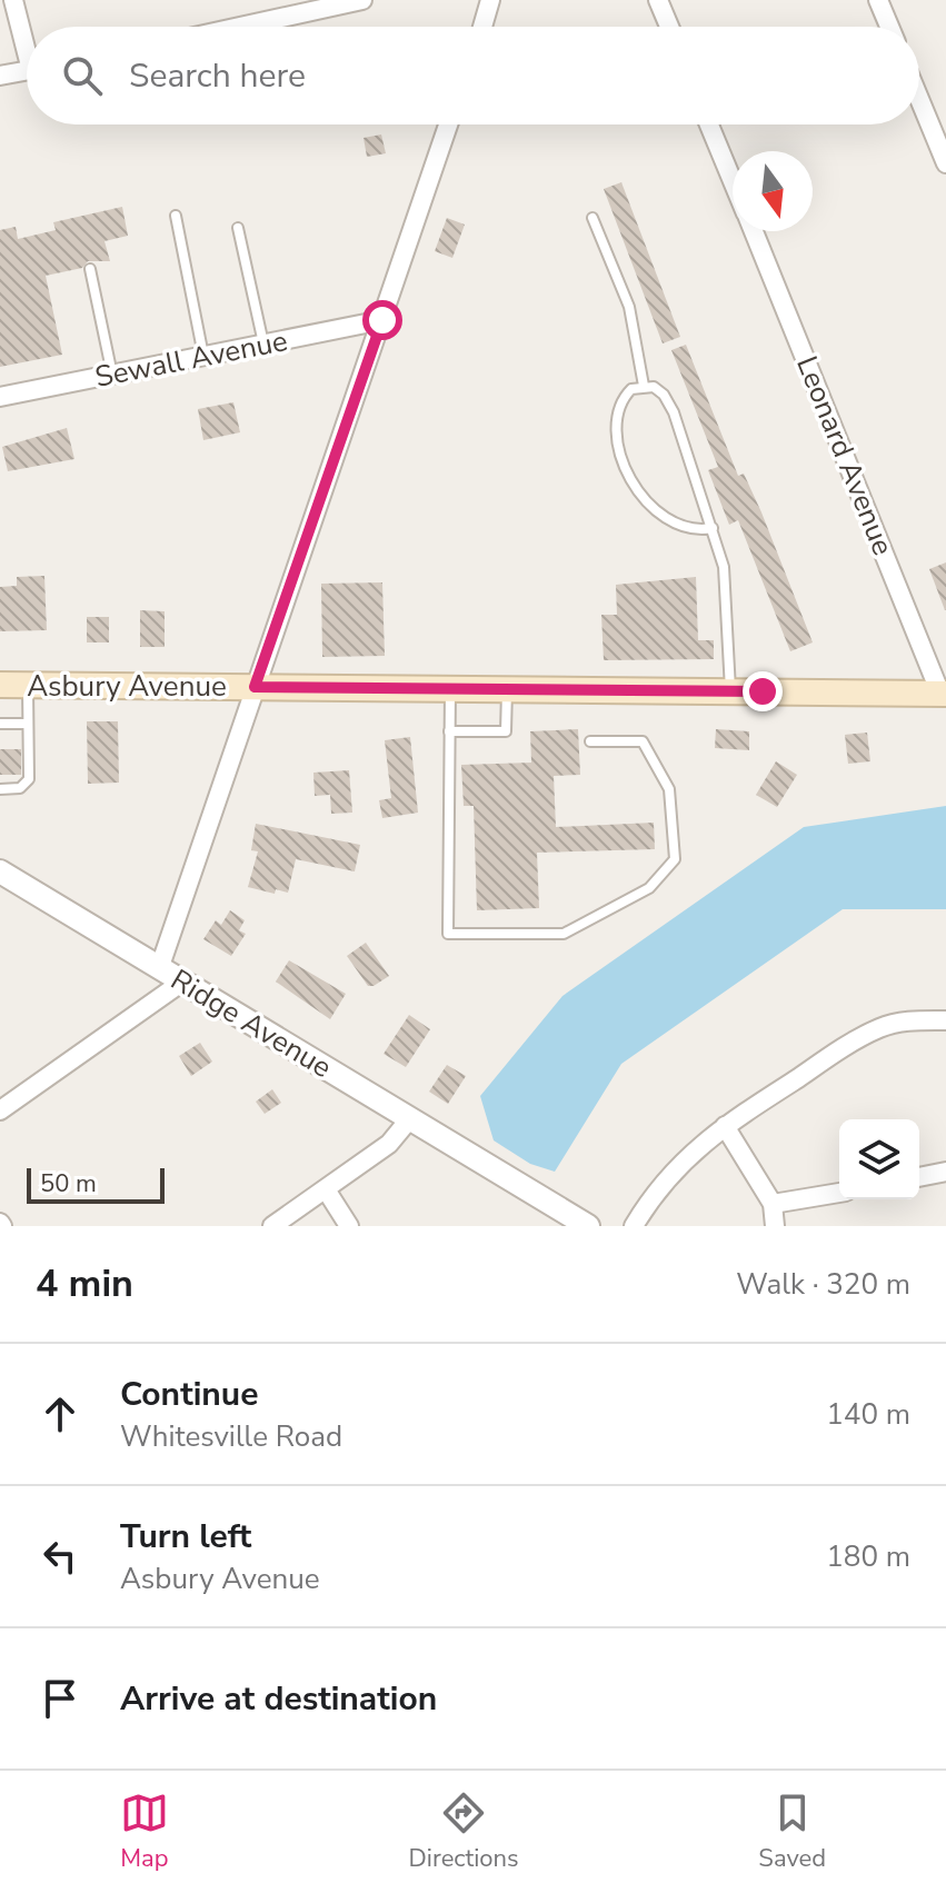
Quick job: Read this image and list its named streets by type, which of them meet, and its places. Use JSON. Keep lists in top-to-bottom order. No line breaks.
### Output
{"streets":{"main road":["Asbury Avenue"],"street":["Sewall Avenue","Leonard Avenue","Ridge Avenue"]},"crossings":[["Leonard Avenue","Asbury Avenue"]],"scale_bar":"50 m","north":"bottom","page":{"search":"Search here","scale":"50 m","heading":["4 min","Walk · 320 m"],"list":[["Continue","Whitesville Road","140 m"],["Turn left","Asbury Avenue","180 m"],"Arrive at destination"],"nav":["Map","Directions","Saved"]}}
